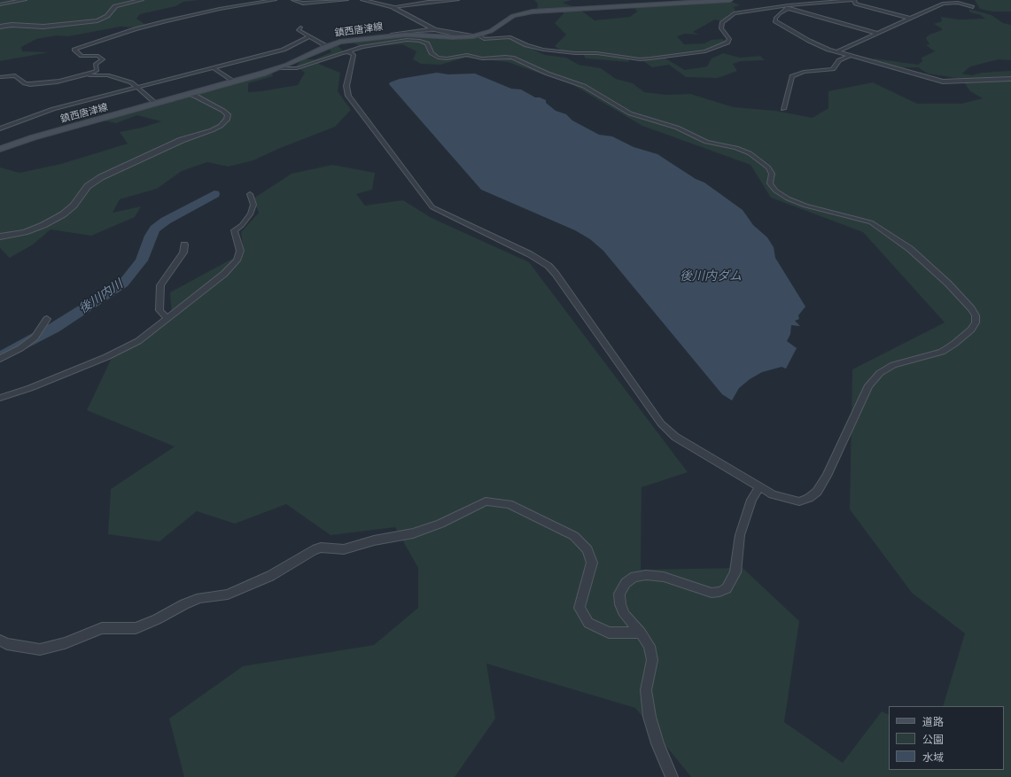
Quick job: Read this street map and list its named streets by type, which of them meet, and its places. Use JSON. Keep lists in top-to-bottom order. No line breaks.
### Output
{"streets":{"main road":["鎮西唐津線"]},"water":["後川内ダム","後川内川"],"legend":["道路","公園","水域"]}
